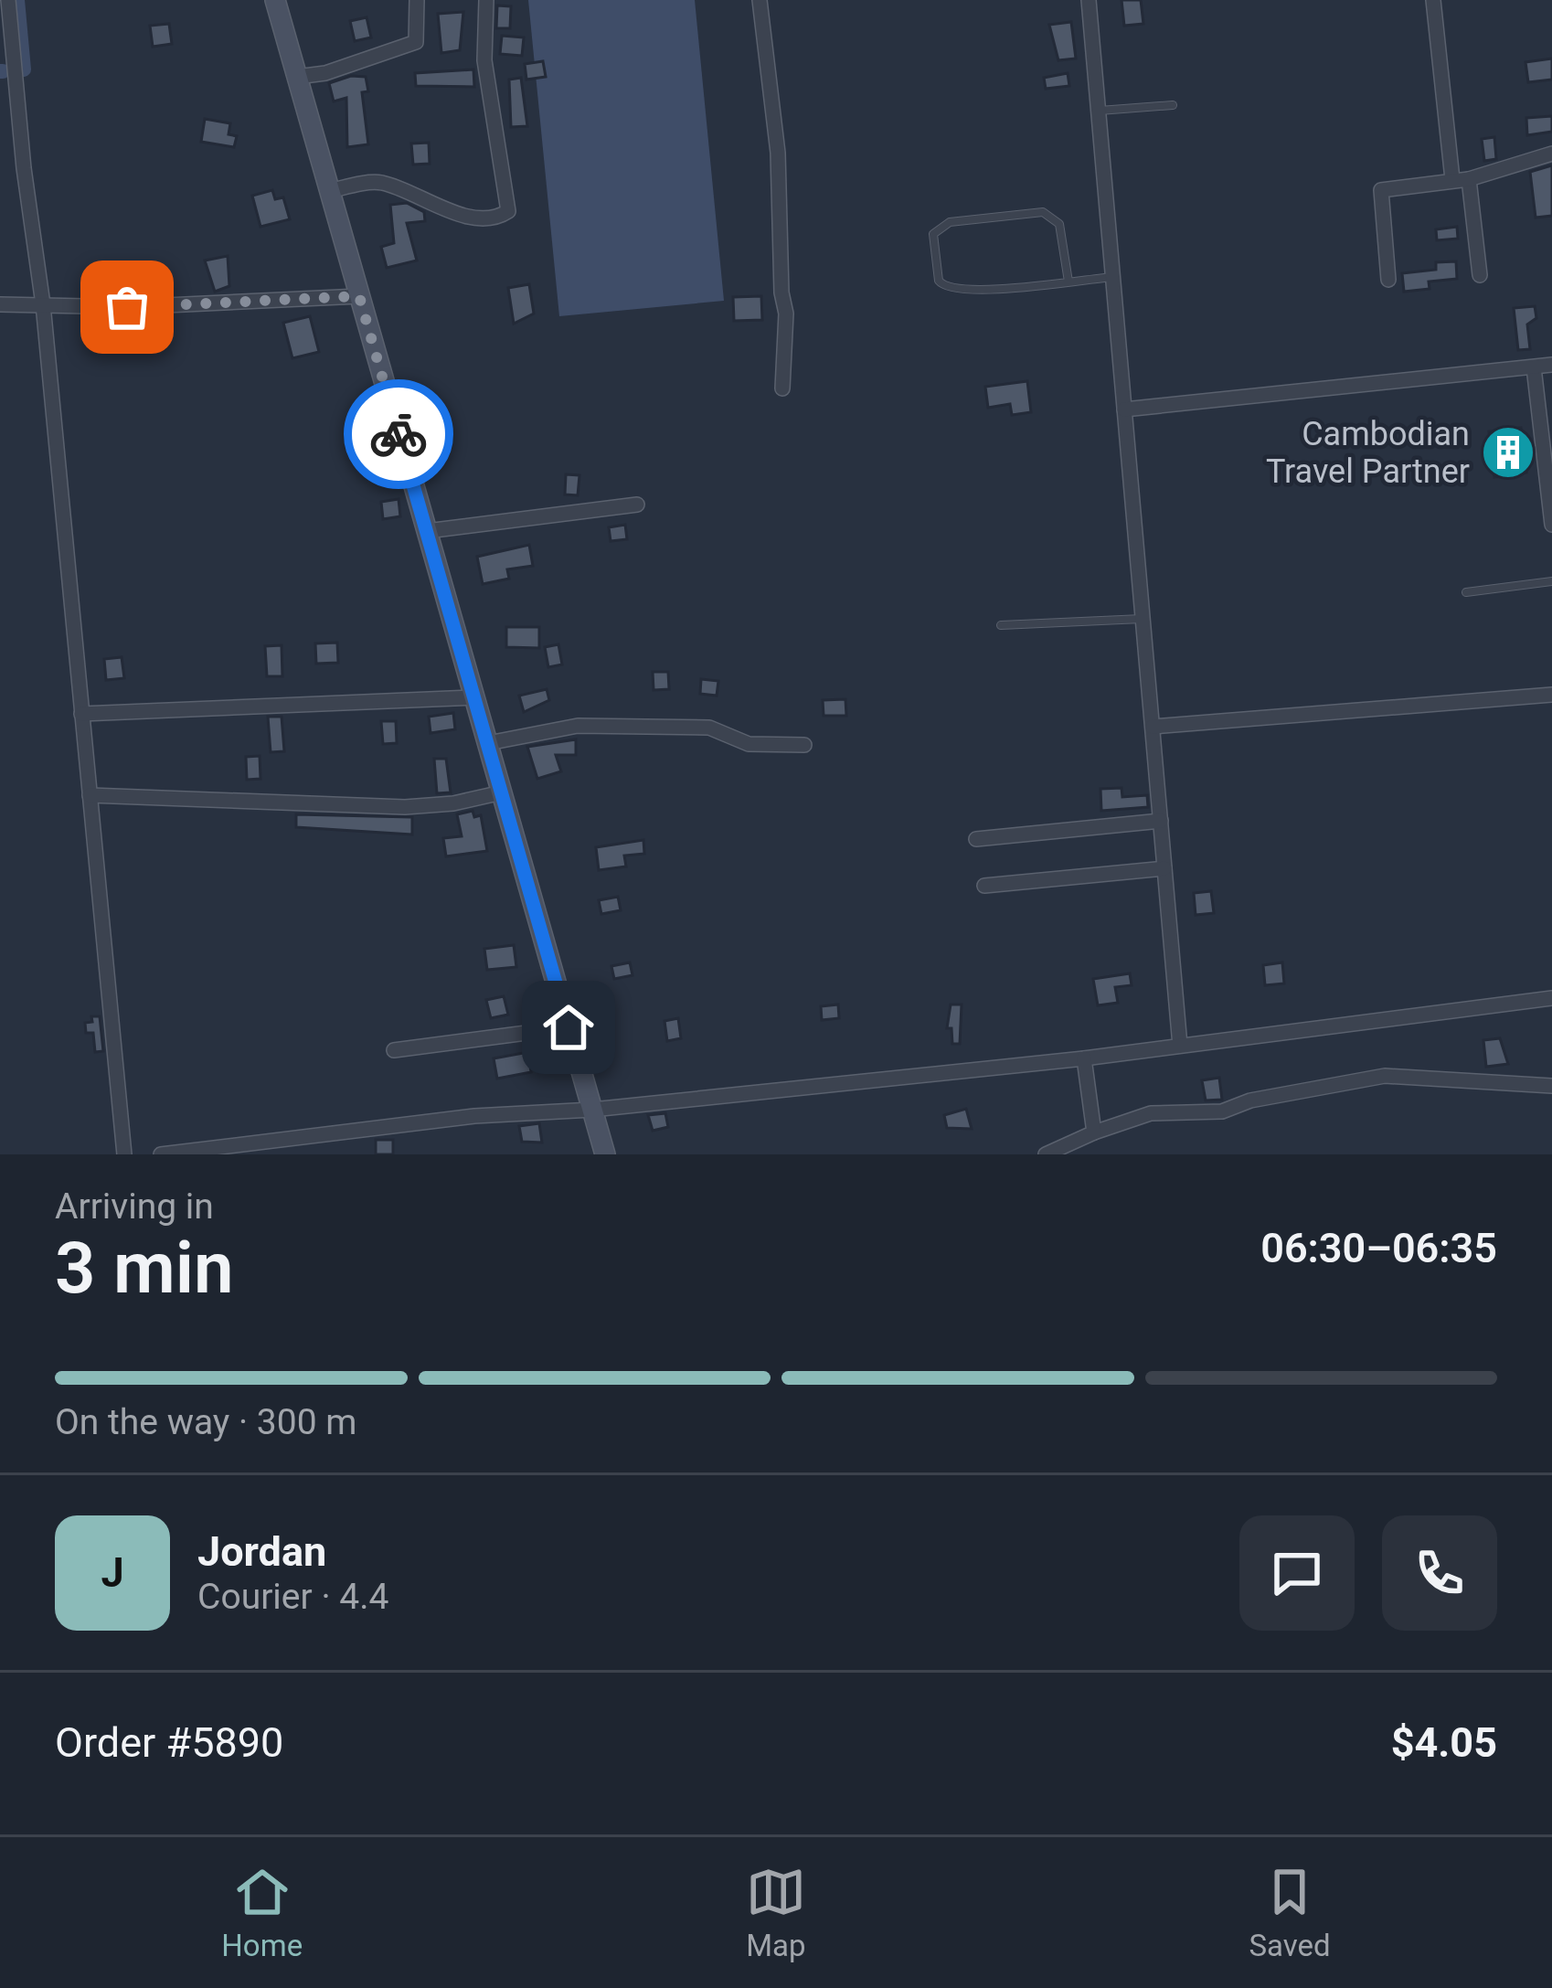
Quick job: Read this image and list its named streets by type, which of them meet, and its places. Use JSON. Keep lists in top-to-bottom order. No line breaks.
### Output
{"places":{"building":["Cambodian Travel Partner"]},"page":{"heading":["3 min","Arriving in","06:30–06:35"],"panel":["Jordan","Courier · 4.4","Order #5890","$4.05"],"bar":"On the way · 300 m","round":"J","tabs":["Home","Map","Saved"]}}
